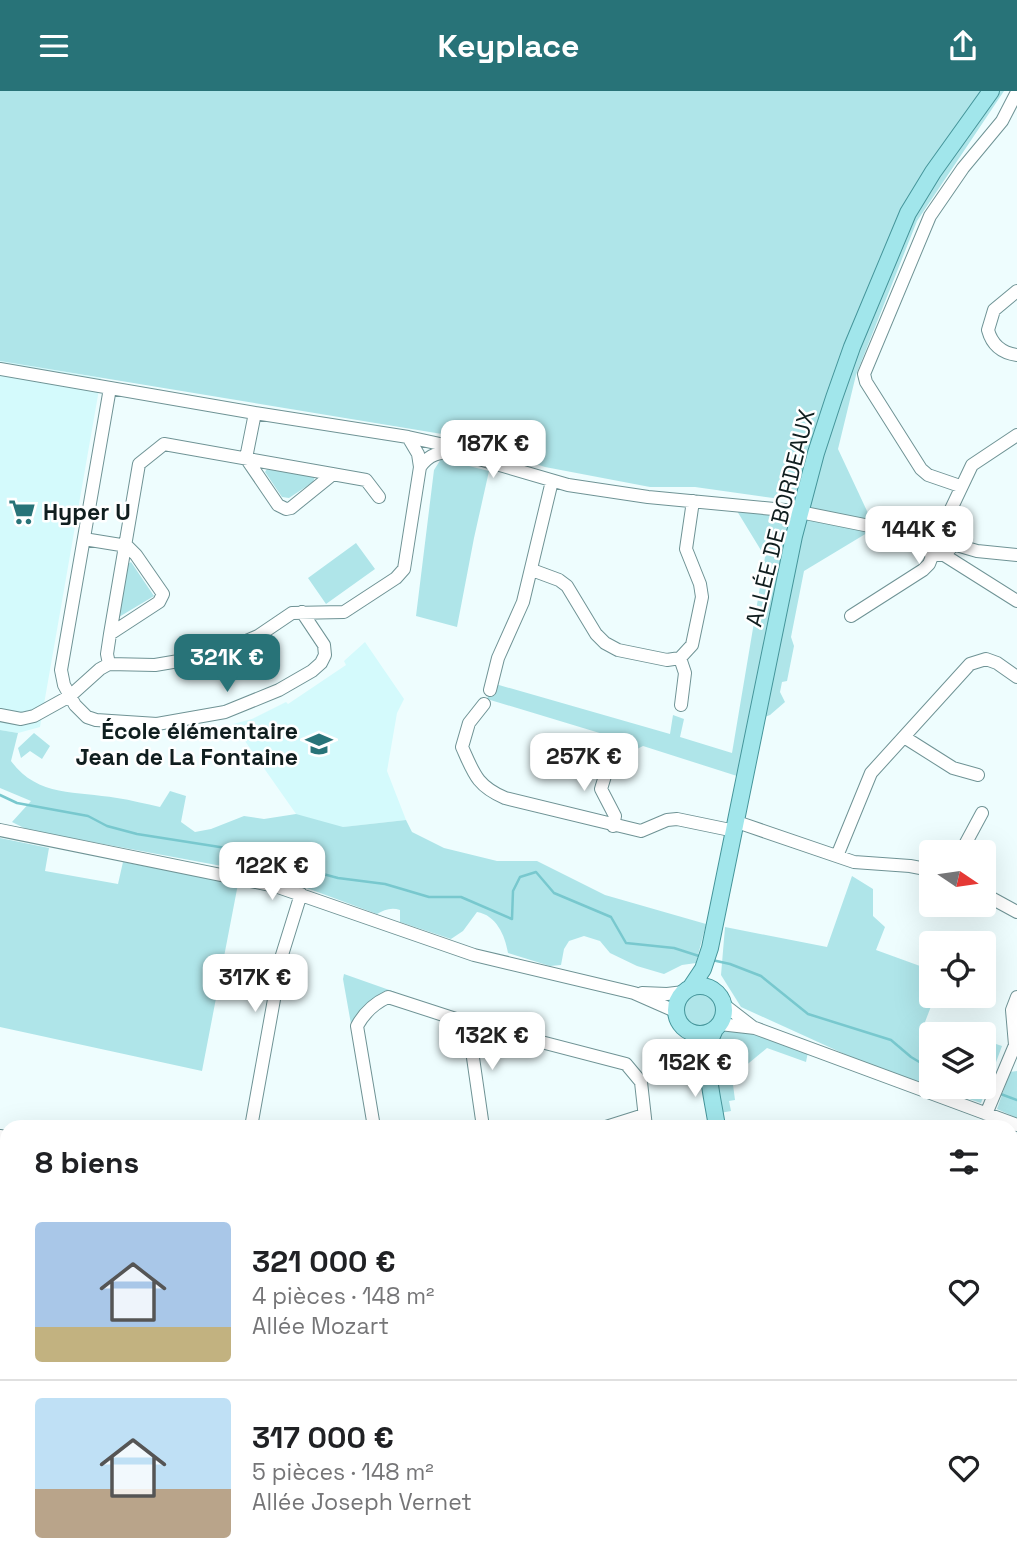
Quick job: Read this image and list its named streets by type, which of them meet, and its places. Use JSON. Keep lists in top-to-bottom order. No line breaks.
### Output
{"streets":{"main road":["ALLÉE DE BORDEAUX"]},"places":{"supermarket":["Hyper U"],"school or university":["École élémentaire Jean de La Fontaine"]},"north":"right","page":{"header":"Keyplace","price":["187K €","144K €","321K €","257K €","122K €","317K €","132K €","152K €"],"heading":"8 biens","list":[{"name":"321 000 €","note":"4 pièces · 148 m² · Allée Mozart"},{"name":"317 000 €","note":"5 pièces · 148 m² · Allée Joseph Vernet"}]}}
